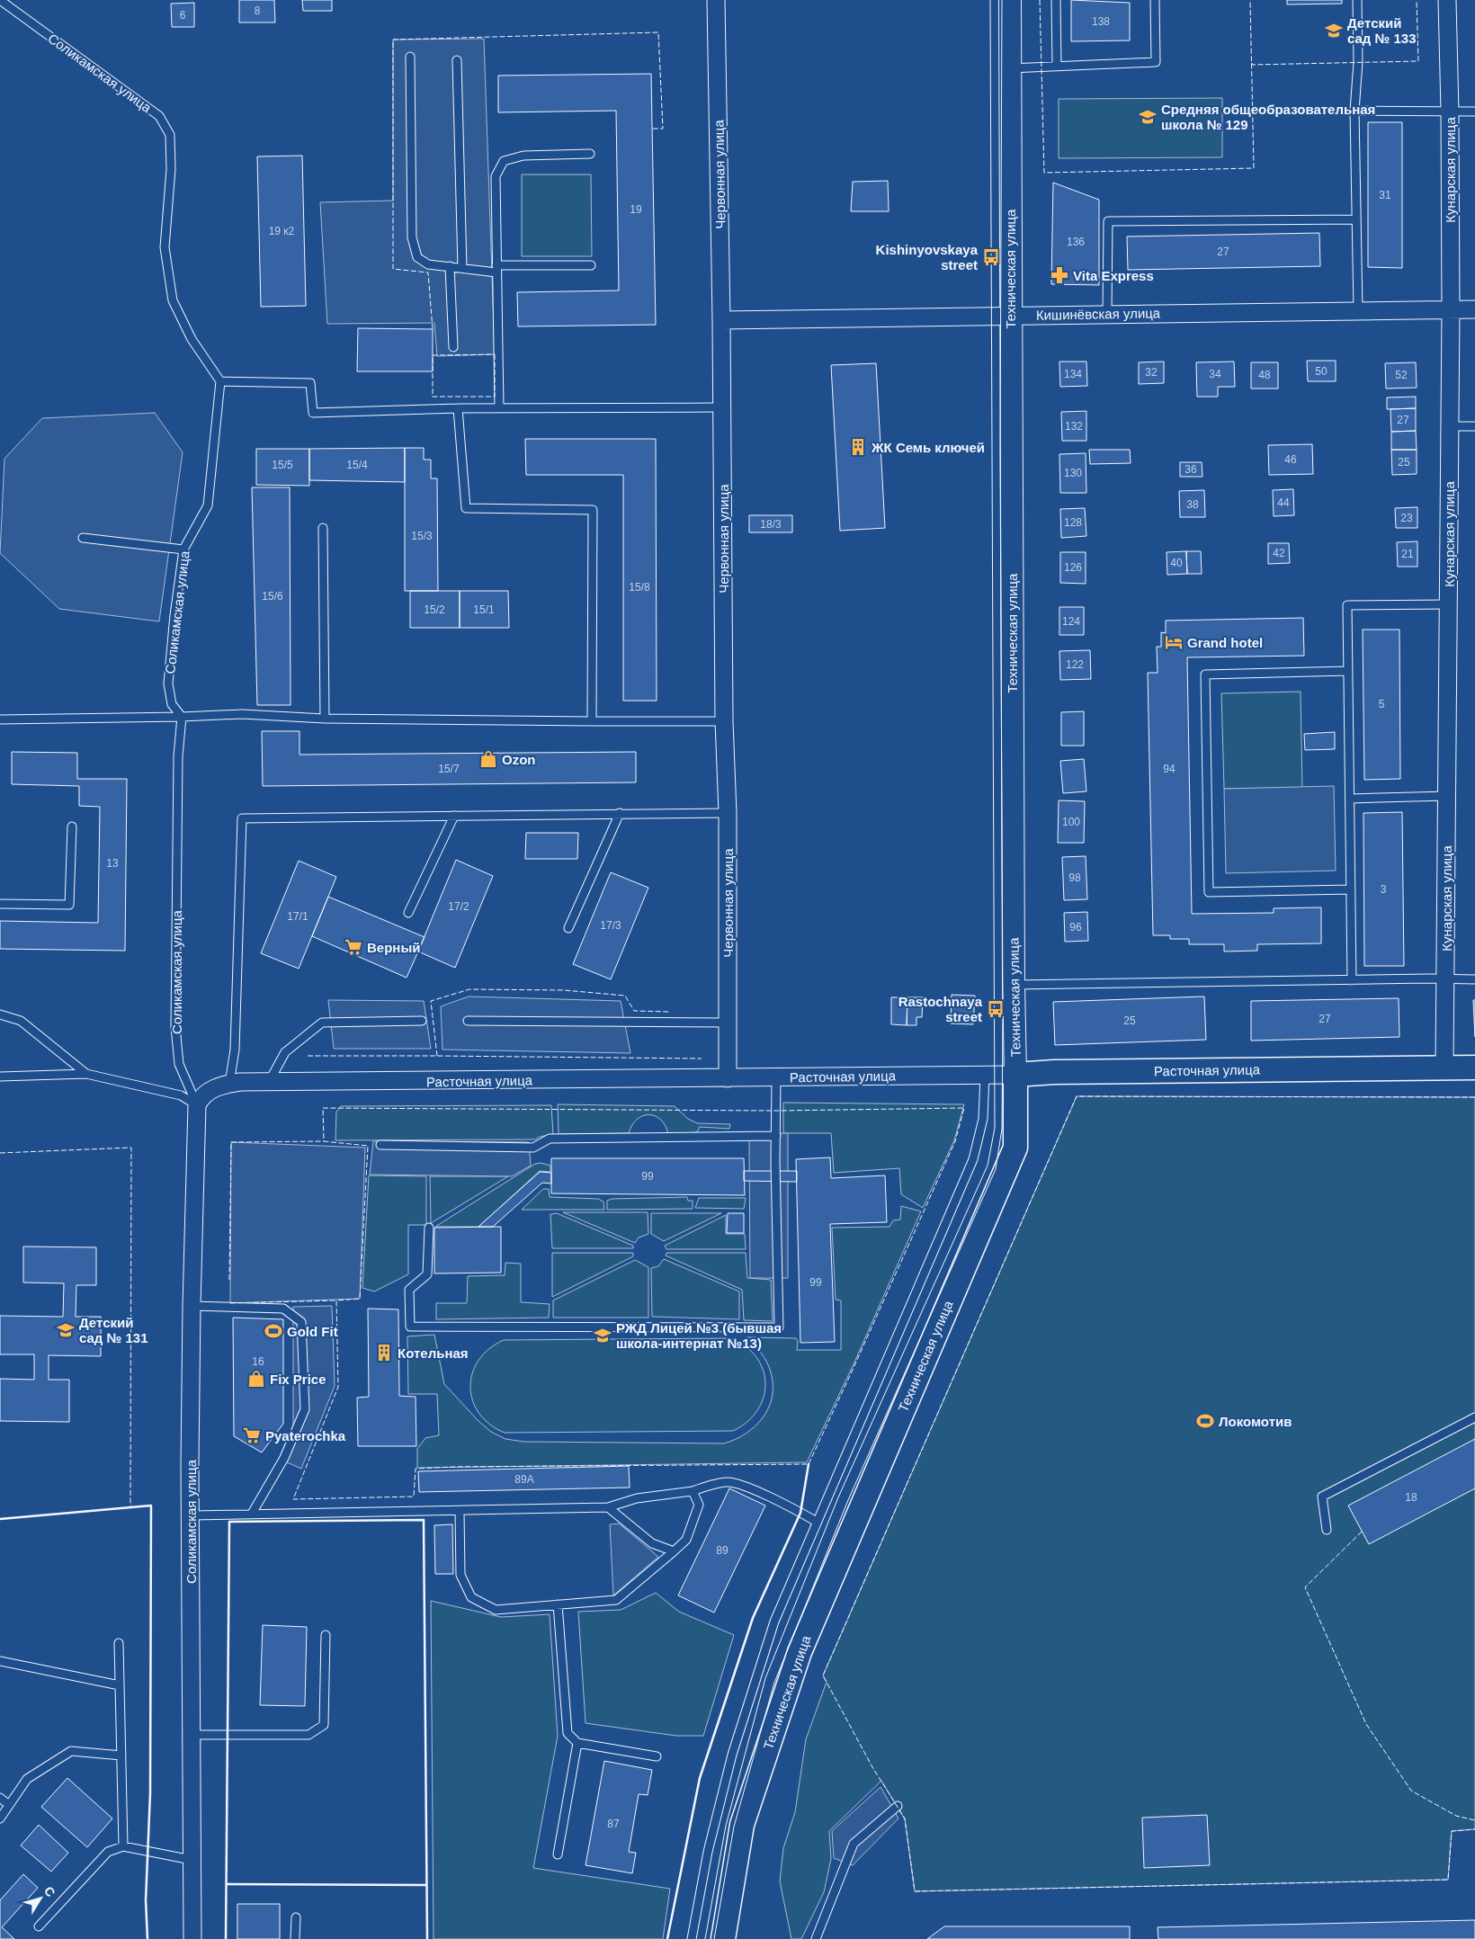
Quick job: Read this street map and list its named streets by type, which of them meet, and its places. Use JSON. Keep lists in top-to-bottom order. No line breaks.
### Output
{"streets":{"main road":["Техническая улица","Расточная улица"],"street":["Соликамская улица","Кунарская улица","Червонная улица","Кишинёвская улица"]},"crossings":[["Соликамская улица","Расточная улица"],["Кунарская улица","Кишинёвская улица"],["Кунарская улица","Расточная улица"],["Червонная улица","Кишинёвская улица"],["Червонная улица","Расточная улица"],["Техническая улица","Кишинёвская улица"],["Техническая улица","Расточная улица"]],"places":{"school or university":["Детский сад № 133","Средняя общеобразовательная школа № 129","Детский сад № 131","РЖД Лицей №3 (бывшая школа-интернат №13)"],"bus stop":["Kishinyovskaya street","Rastochnaya street"],"pharmacy":["Vita Express"],"building":["ЖК Семь ключей","Котельная"],"hotel":["Grand hotel"],"shop":["Ozon","Fix Price"],"supermarket":["Верный","Pyaterochka"],"sports":["Gold Fit","Локомотив"]},"house_numbers":["8","6","138","31","19","19 к2","136","27","50","32","134","34","48","52","27","132","46","25","15/5","15/4","36","130","44","38","23","128","18/3","15/3","42","21","40","126","15/8","15/6","15/2","15/1","124","122","5","15/7","94","100","13","98","3","17/2","17/1","17/3","96","27","25","99","99","16","89А","18","89","87"],"north":"top right"}
